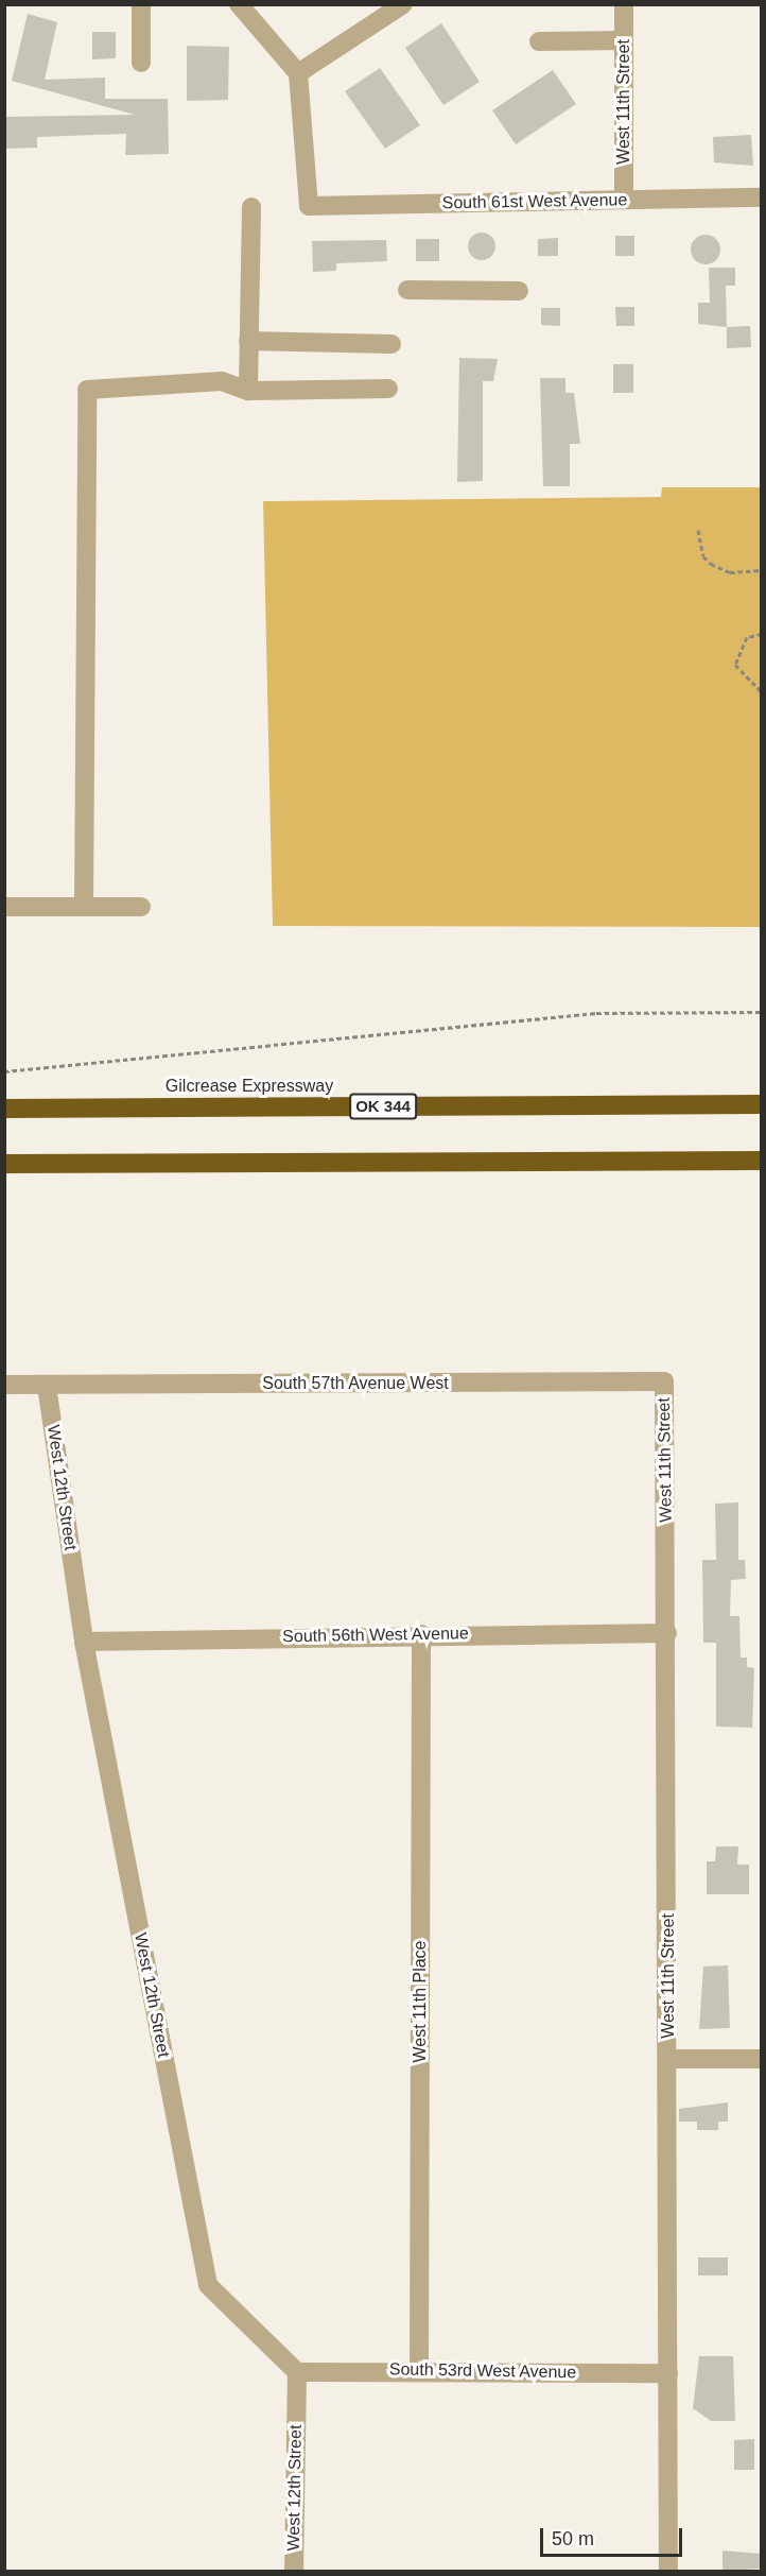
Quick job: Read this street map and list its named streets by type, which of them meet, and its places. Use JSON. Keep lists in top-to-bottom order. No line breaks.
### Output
{"streets":{"highway":["Gilcrease Expressway","OK 344"],"street":["West 11th Street","South 61st West Avenue","South 57th Avenue West","West 12th Street","South 56th West Avenue","West 11th Place","South 53rd West Avenue"]},"crossings":[["West 11th Street","South 61st West Avenue"],["West 11th Street","South 57th Avenue West"],["West 11th Street","South 56th West Avenue"],["West 11th Street","South 53rd West Avenue"],["South 57th Avenue West","West 12th Street"],["West 12th Street","South 56th West Avenue"],["West 12th Street","South 53rd West Avenue"],["South 56th West Avenue","West 11th Place"],["West 11th Place","South 53rd West Avenue"]],"scale_bar":"50 m"}
